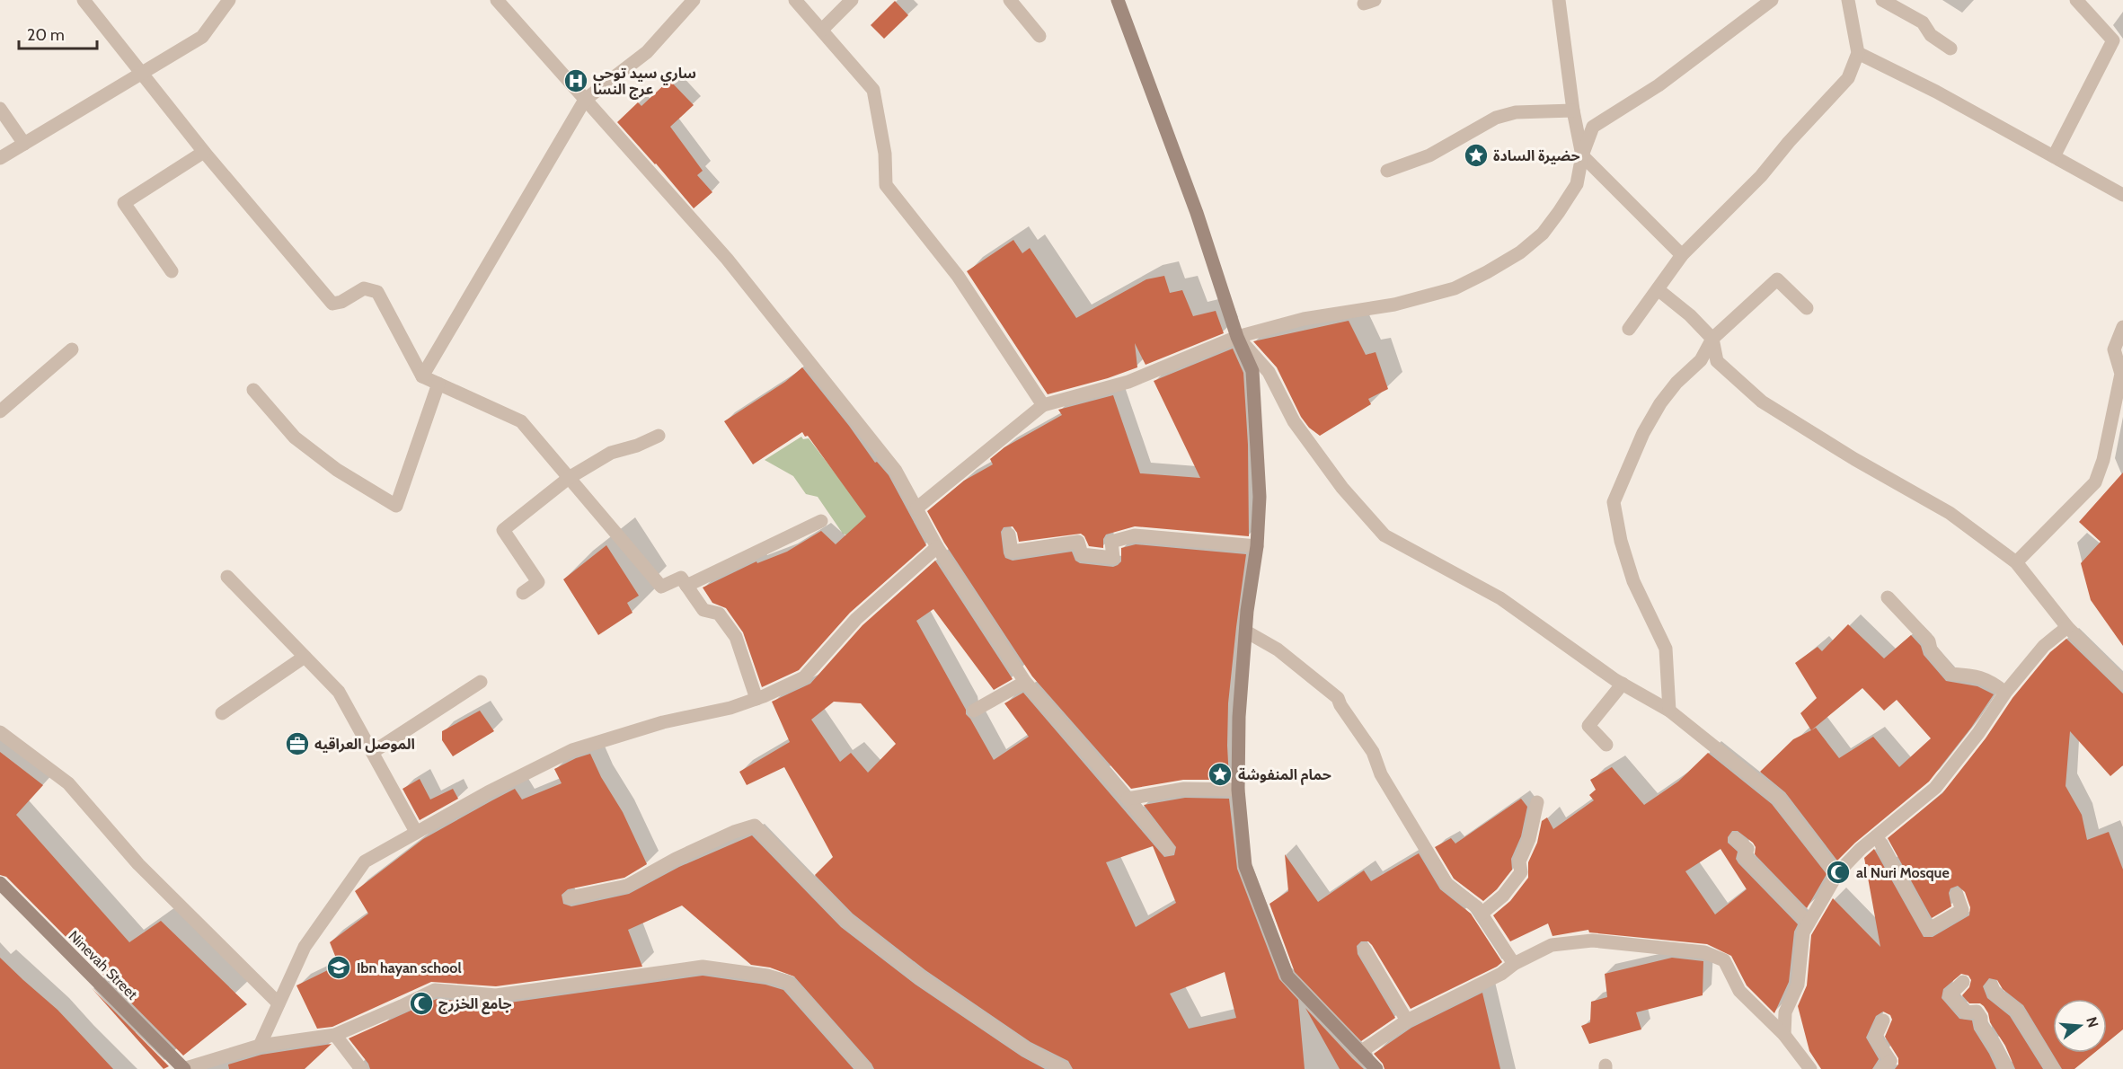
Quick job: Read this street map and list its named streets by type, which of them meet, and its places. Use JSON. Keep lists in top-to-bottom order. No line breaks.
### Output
{"streets":{"main road":["Ninevah Street"]},"places":{"hospital":["ساري سيد توحي عرج النسا"],"place":["حضيرة السادة","حمام المنفوشة"],"office":["الموصل العراقيه"],"mosque":["al Nuri Mosque","جامع الخزرج"],"school or university":["Ibn hayan school"]},"scale_bar":"20 m","north":"right"}
